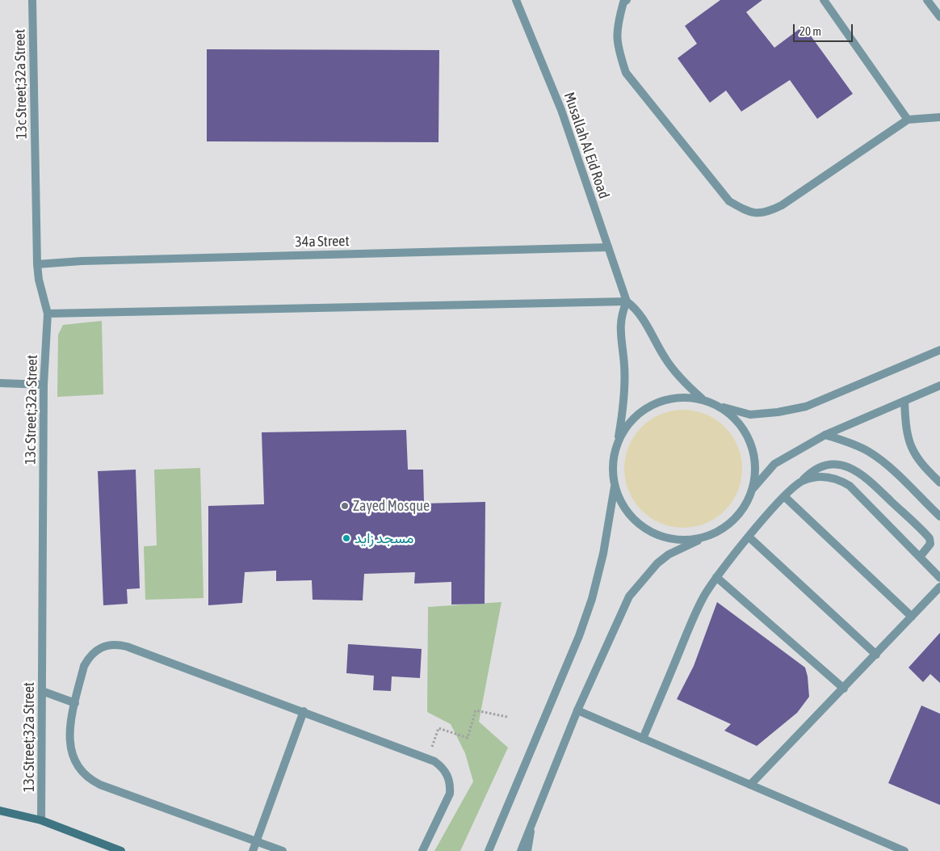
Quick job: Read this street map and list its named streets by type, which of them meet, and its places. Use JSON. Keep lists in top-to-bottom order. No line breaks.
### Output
{"streets":{"street":["13c Street;32a Street","Musallah Al Eid Road","34a Street"]},"crossings":[["13c Street;32a Street","34a Street"],["Musallah Al Eid Road","34a Street"]],"places":["Zayed Mosque","مسجد زايد"],"scale_bar":"20 m"}
